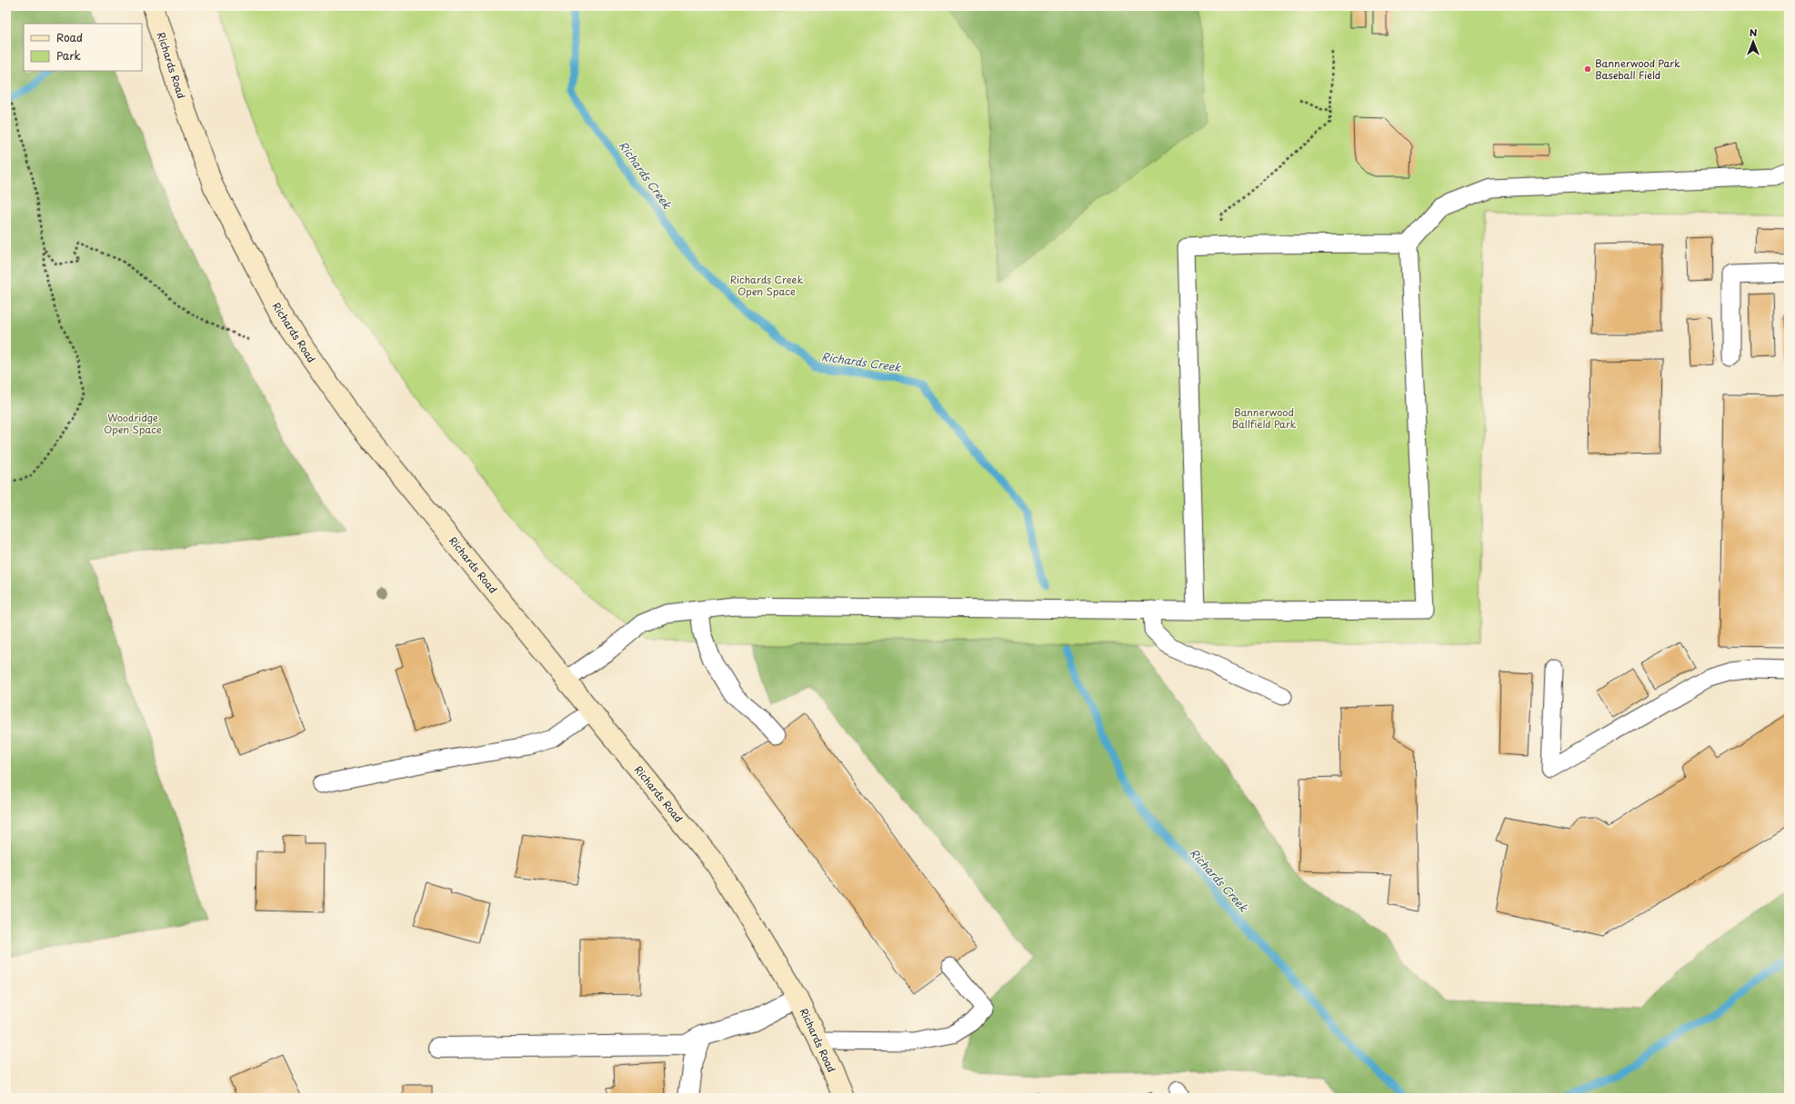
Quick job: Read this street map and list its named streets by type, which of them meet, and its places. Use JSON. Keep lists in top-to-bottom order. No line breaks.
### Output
{"streets":{"main road":["Richards Road"]},"water":["Richards Creek"],"parks":["Richards Creek Open Space","Bannerwood Ballfield Park","Woodridge Open Space"],"places":["Bannerwood Park Baseball Field"],"legend":["Road","Park"],"north":"top"}
